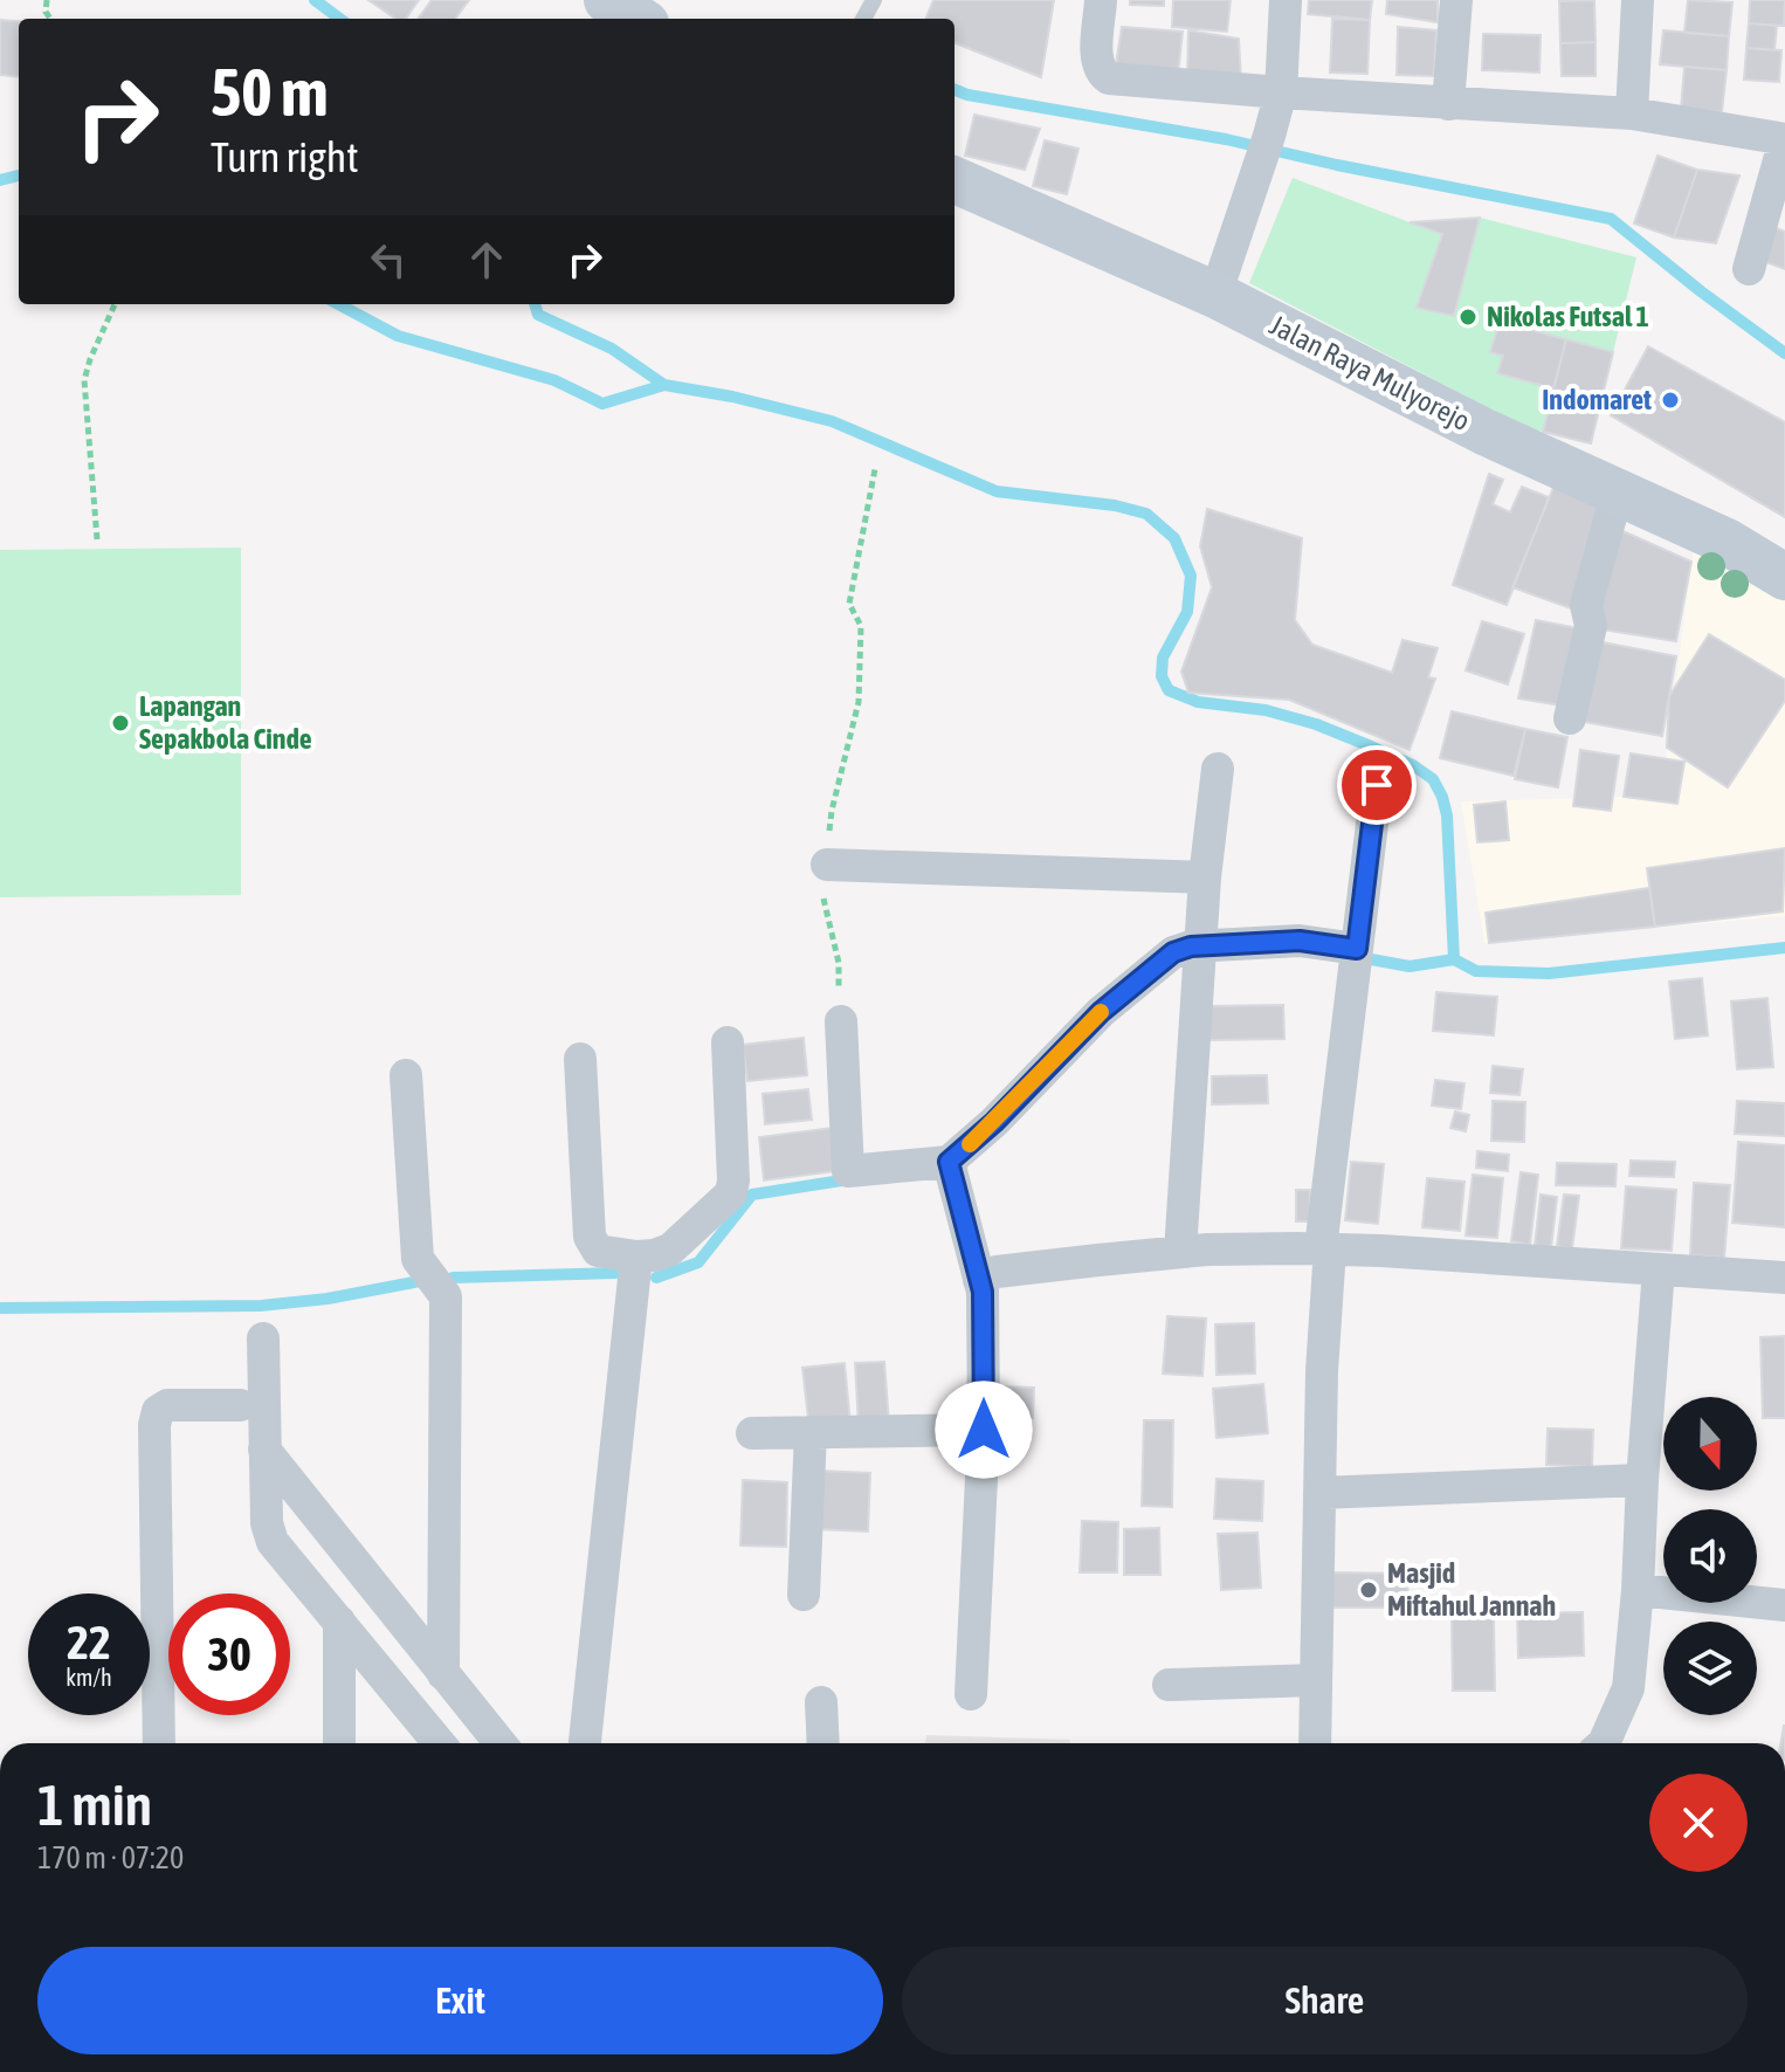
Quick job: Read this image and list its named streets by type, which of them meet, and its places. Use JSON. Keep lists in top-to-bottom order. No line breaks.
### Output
{"streets":{"main road":["Jalan Raya Mulyorejo"]},"places":["Nikolas Futsal 1","Indomaret","Lapangan Sepakbola Cinde","Masjid Miftahul Jannah"],"north":"bottom","page":{"turn":["50 m","Turn right"],"speed":"22 km/h","limit":"30","heading":["1 min","170 m · 07:20"],"buttons":["Exit","Share"]}}
